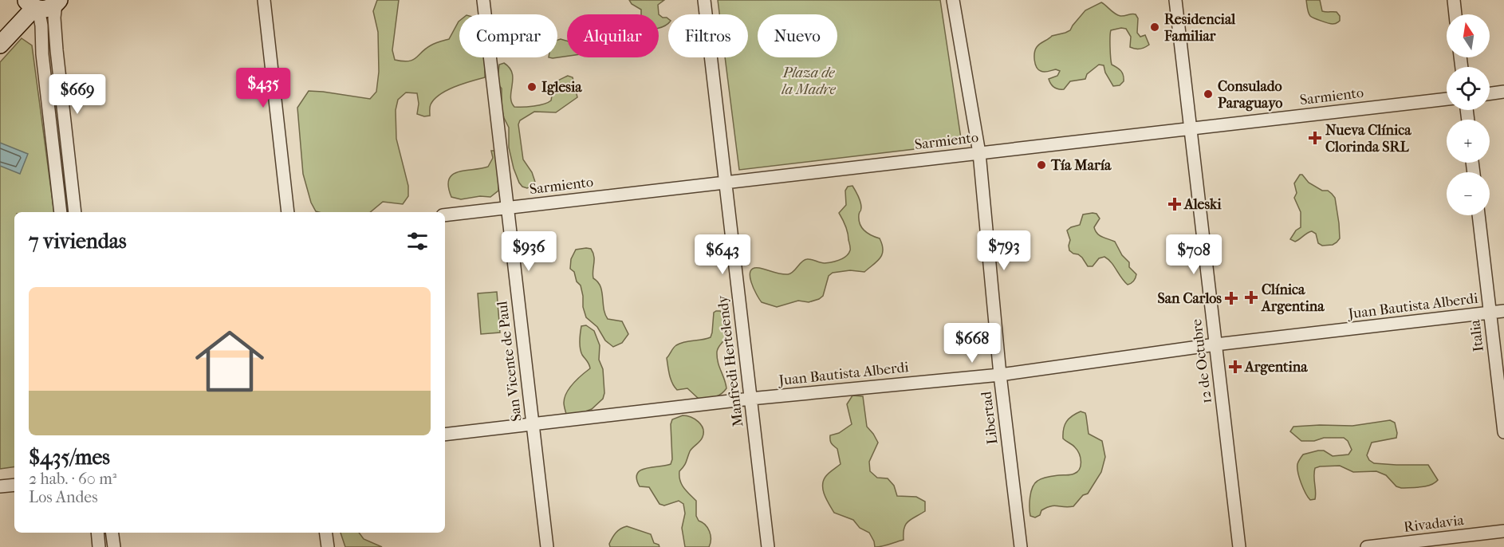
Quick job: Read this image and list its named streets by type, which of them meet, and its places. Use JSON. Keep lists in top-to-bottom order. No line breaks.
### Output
{"streets":{"street":["Sarmiento","Juan Bautista Alberdi","Italia","San Vicente de Paul","Manfredi Hertelendy","12 de Octubre","Libertad","Rivadavia"]},"crossings":[["Sarmiento","San Vicente de Paul"],["Sarmiento","Manfredi Hertelendy"],["Sarmiento","12 de Octubre"],["Sarmiento","Libertad"],["Juan Bautista Alberdi","Italia"],["Juan Bautista Alberdi","San Vicente de Paul"],["Juan Bautista Alberdi","Manfredi Hertelendy"],["Juan Bautista Alberdi","12 de Octubre"],["Juan Bautista Alberdi","Libertad"]],"parks":["Plaza de la Madre"],"places":{"other":["Residencial Familiar","Iglesia","Consulado Paraguayo","Tía María"],"health":["Nueva Clínica Clorinda SRL","Aleski","Clínica Argentina","San Carlos","Argentina"]},"north":"top","page":{"map_buttons":["+","−"],"chip":["Comprar","Alquilar","Filtros","Nuevo"],"price":["$435","$669","$793","$936","$643","$708","$668"],"heading":"7 viviendas","list":[{"name":"$435/mes","note":"2 hab. · 60 m² · Los Andes"}]}}
